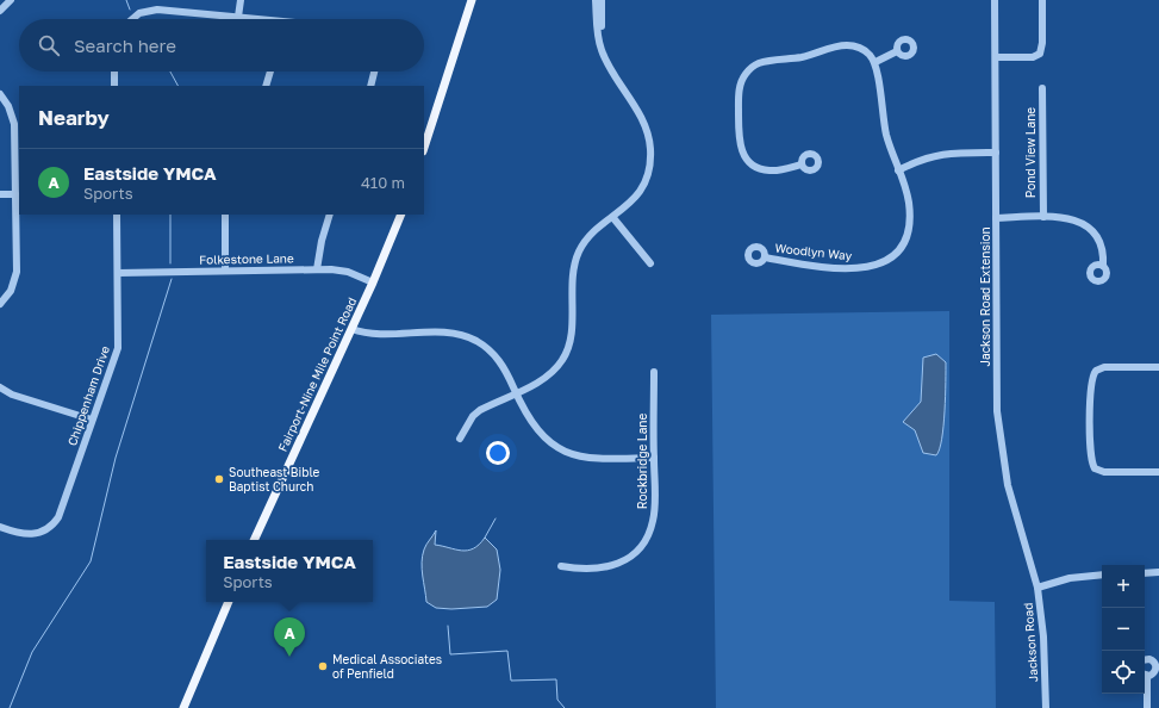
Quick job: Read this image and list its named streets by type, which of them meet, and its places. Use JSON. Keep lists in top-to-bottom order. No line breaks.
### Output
{"streets":{"main road":["Fairport-Nine Mile Point Road"],"street":["Pond View Lane","Woodlyn Way","Folkestone Lane","Jackson Road Extension","Chippenham Drive","Rockbridge Lane","Jackson Road"]},"crossings":[["Folkestone Lane","Fairport-Nine Mile Point Road"],["Folkestone Lane","Chippenham Drive"],["Jackson Road Extension","Jackson Road"]],"places":["Southeast Bible Baptist Church","Medical Associates of Penfield"],"page":{"search":"Search here","heading":"Nearby","list":[{"mark":"A","name":"Eastside YMCA","note":"Sports","value":"410 m"}],"popup":["Eastside YMCA","Sports"],"map_buttons":["+","−"],"pins":"A"}}
